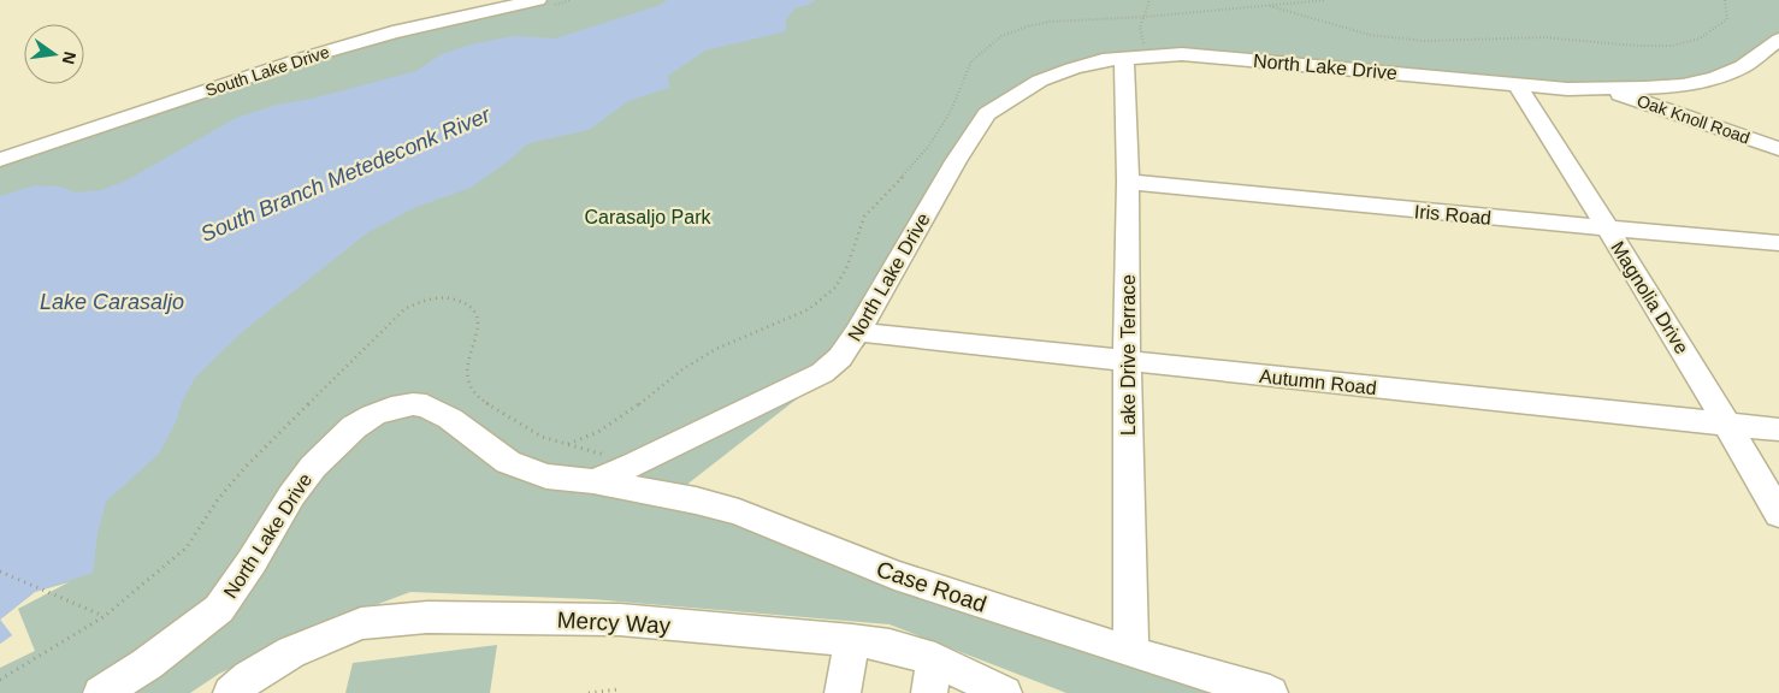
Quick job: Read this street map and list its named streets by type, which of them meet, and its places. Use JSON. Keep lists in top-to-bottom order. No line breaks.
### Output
{"streets":{"street":["North Lake Drive","South Lake Drive","Oak Knoll Road","Iris Road","Magnolia Drive","Lake Drive Terrace","Autumn Road","Case Road","Mercy Way"]},"crossings":[["North Lake Drive","Oak Knoll Road"],["North Lake Drive","Magnolia Drive"],["North Lake Drive","Lake Drive Terrace"],["North Lake Drive","Autumn Road"],["North Lake Drive","Case Road"],["Iris Road","Magnolia Drive"],["Iris Road","Lake Drive Terrace"],["Magnolia Drive","Autumn Road"],["Lake Drive Terrace","Autumn Road"],["Lake Drive Terrace","Case Road"]],"water":["South Branch Metedeconk River","Lake Carasaljo"],"parks":["Carasaljo Park"],"north":"right"}
